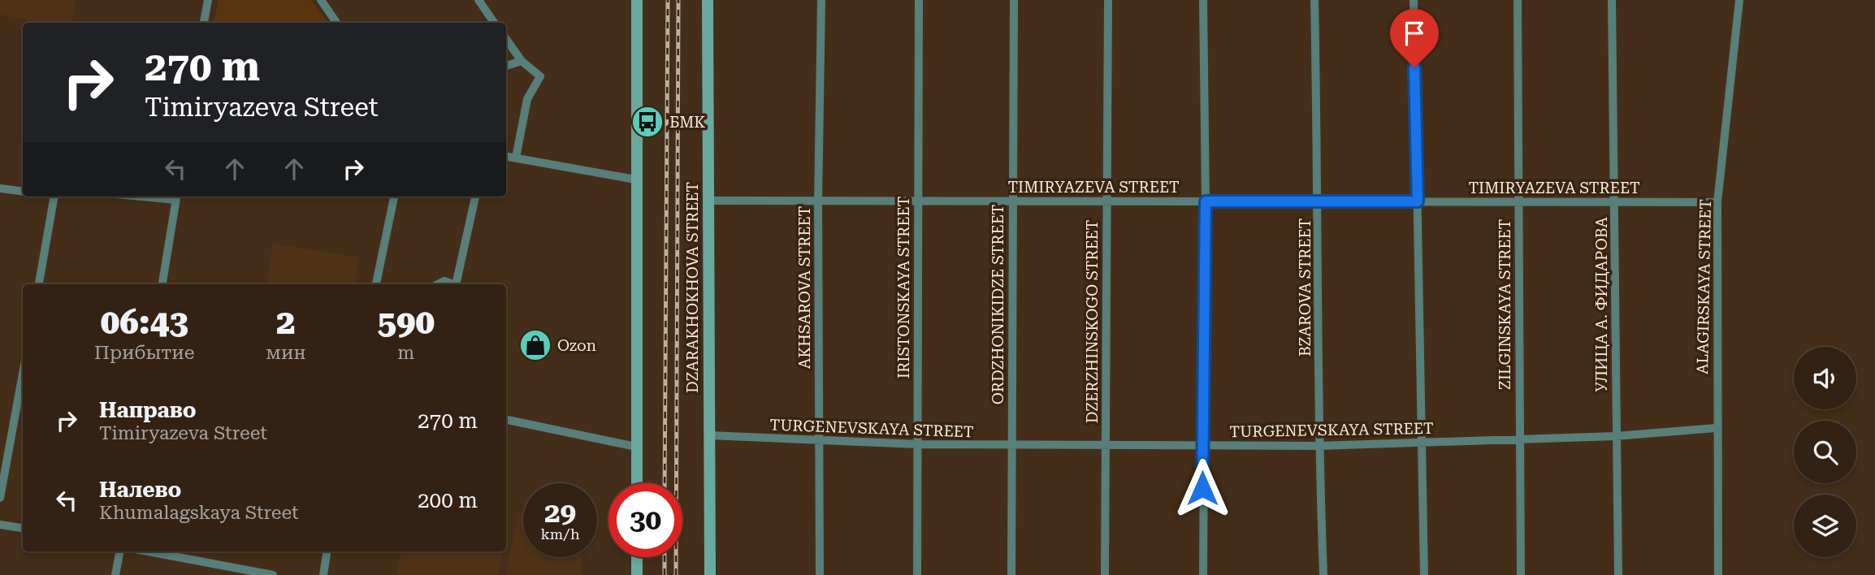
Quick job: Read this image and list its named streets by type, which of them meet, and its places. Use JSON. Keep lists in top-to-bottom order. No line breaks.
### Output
{"streets":{"street":["TIMIRYAZEVA STREET","ALAGIRSKAYA STREET","DZARAKHOKHOVA STREET","AKHSAROVA STREET","IRISTONSKAYA STREET","BZAROVA STREET","ORDZHONIKIDZE STREET","ZILGINSKAYA STREET","УЛИЦА А. ФИДАРОВА","DZERZHINSKOGO STREET","TURGENEVSKAYA STREET"]},"crossings":[["TIMIRYAZEVA STREET","ALAGIRSKAYA STREET"],["TIMIRYAZEVA STREET","DZARAKHOKHOVA STREET"],["TIMIRYAZEVA STREET","AKHSAROVA STREET"],["TIMIRYAZEVA STREET","IRISTONSKAYA STREET"],["TIMIRYAZEVA STREET","BZAROVA STREET"],["TIMIRYAZEVA STREET","ORDZHONIKIDZE STREET"],["TIMIRYAZEVA STREET","ZILGINSKAYA STREET"],["TIMIRYAZEVA STREET","УЛИЦА А. ФИДАРОВА"],["TIMIRYAZEVA STREET","DZERZHINSKOGO STREET"],["ALAGIRSKAYA STREET","TURGENEVSKAYA STREET"],["DZARAKHOKHOVA STREET","TURGENEVSKAYA STREET"],["AKHSAROVA STREET","TURGENEVSKAYA STREET"],["IRISTONSKAYA STREET","TURGENEVSKAYA STREET"],["BZAROVA STREET","TURGENEVSKAYA STREET"],["ORDZHONIKIDZE STREET","TURGENEVSKAYA STREET"],["ZILGINSKAYA STREET","TURGENEVSKAYA STREET"],["УЛИЦА А. ФИДАРОВА","TURGENEVSKAYA STREET"],["DZERZHINSKOGO STREET","TURGENEVSKAYA STREET"]],"places":{"bus stop":["БМК"],"shop":["Ozon"]},"page":{"turn":["270 m","Timiryazeva Street"],"eta":["06:43","Прибытие","2","мин","590","m"],"list":[{"name":"Направо","note":"Timiryazeva Street","value":"270 m"},{"name":"Налево","note":"Khumalagskaya Street","value":"200 m"}],"speed":"29 km/h","limit":"30"}}
